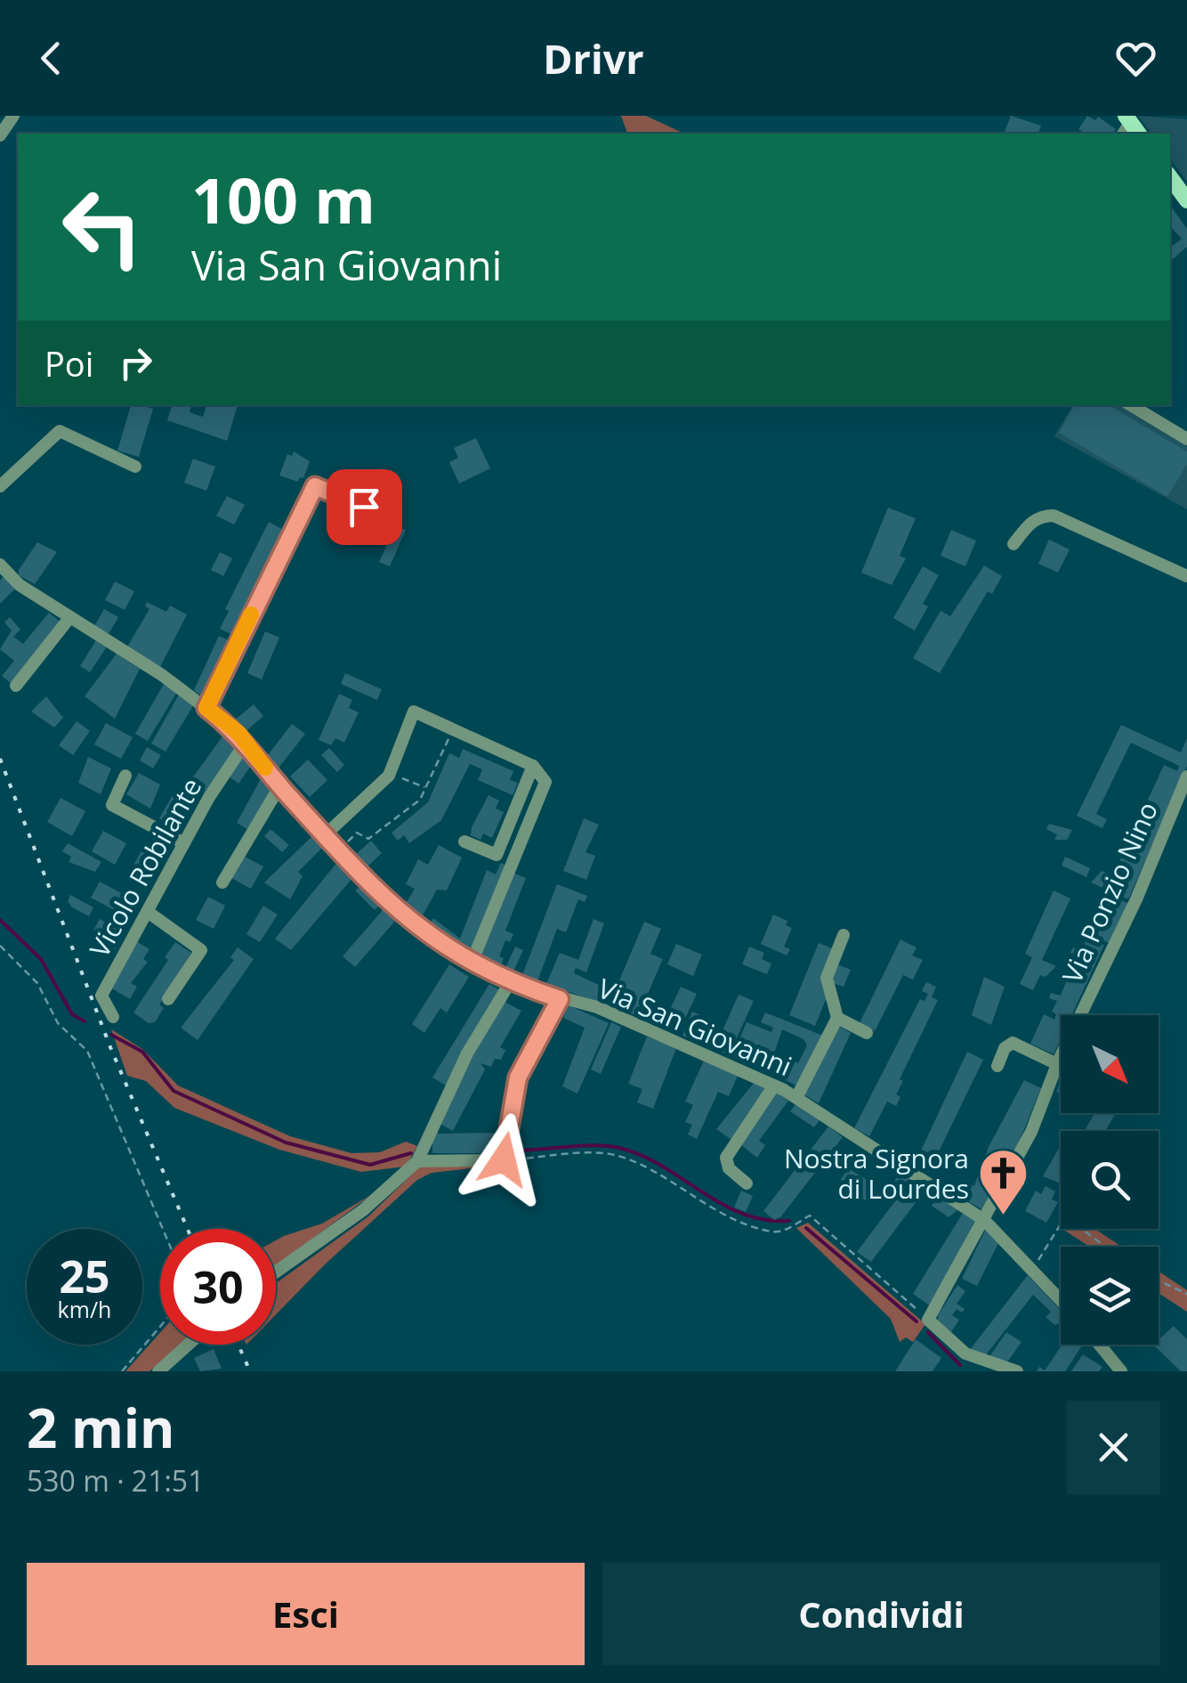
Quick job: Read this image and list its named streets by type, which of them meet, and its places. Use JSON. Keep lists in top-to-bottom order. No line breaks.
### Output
{"streets":{"street":["Vicolo Robilante","Via Ponzio Nino","Via San Giovanni"]},"crossings":[["Vicolo Robilante","Via San Giovanni"],["Via Ponzio Nino","Via San Giovanni"]],"places":{"church":["Nostra Signora di Lourdes"]},"north":"bottom right","page":{"header":"Drivr","turn":["100 m","Via San Giovanni"],"then":"Poi","speed":"25 km/h","limit":"30","heading":["2 min","530 m · 21:51"],"buttons":["Esci","Condividi"]}}
